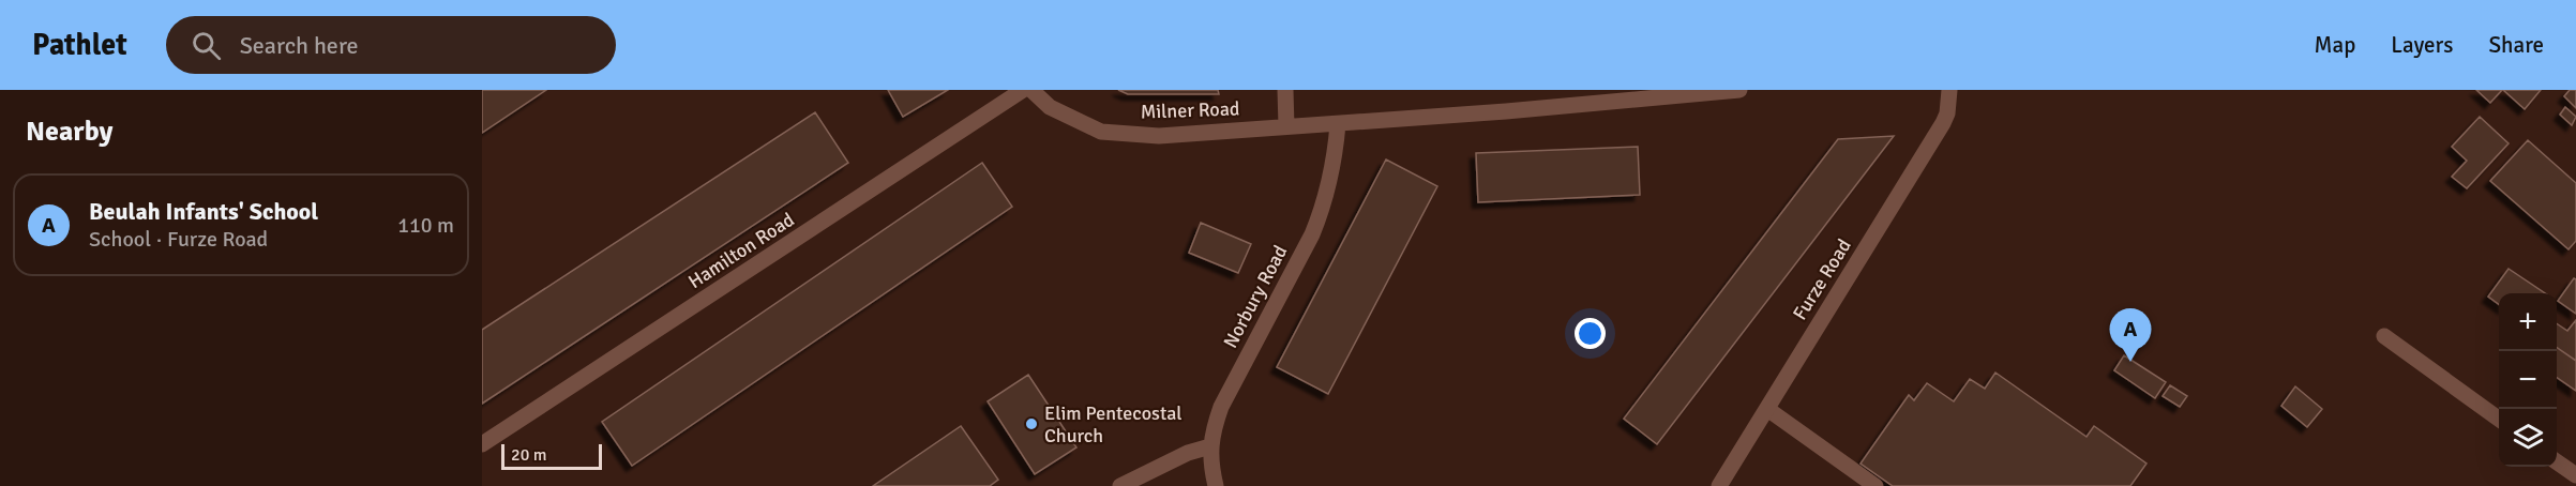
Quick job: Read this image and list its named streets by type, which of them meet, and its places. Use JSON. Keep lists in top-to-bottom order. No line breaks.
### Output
{"streets":{"street":["Milner Road","Hamilton Road","Furze Road","Norbury Road"]},"crossings":[["Milner Road","Norbury Road"]],"places":["Elim Pentecostal Church"],"scale_bar":"20 m","page":{"header":"Pathlet","search":"Search here","nav":["Map","Layers","Share"],"heading":"Nearby","list":[{"mark":"A","name":"Beulah Infants' School","note":"School · Furze Road","value":"110 m"}],"map_buttons":["+","−"],"pins":"A","scale":"20 m"}}
